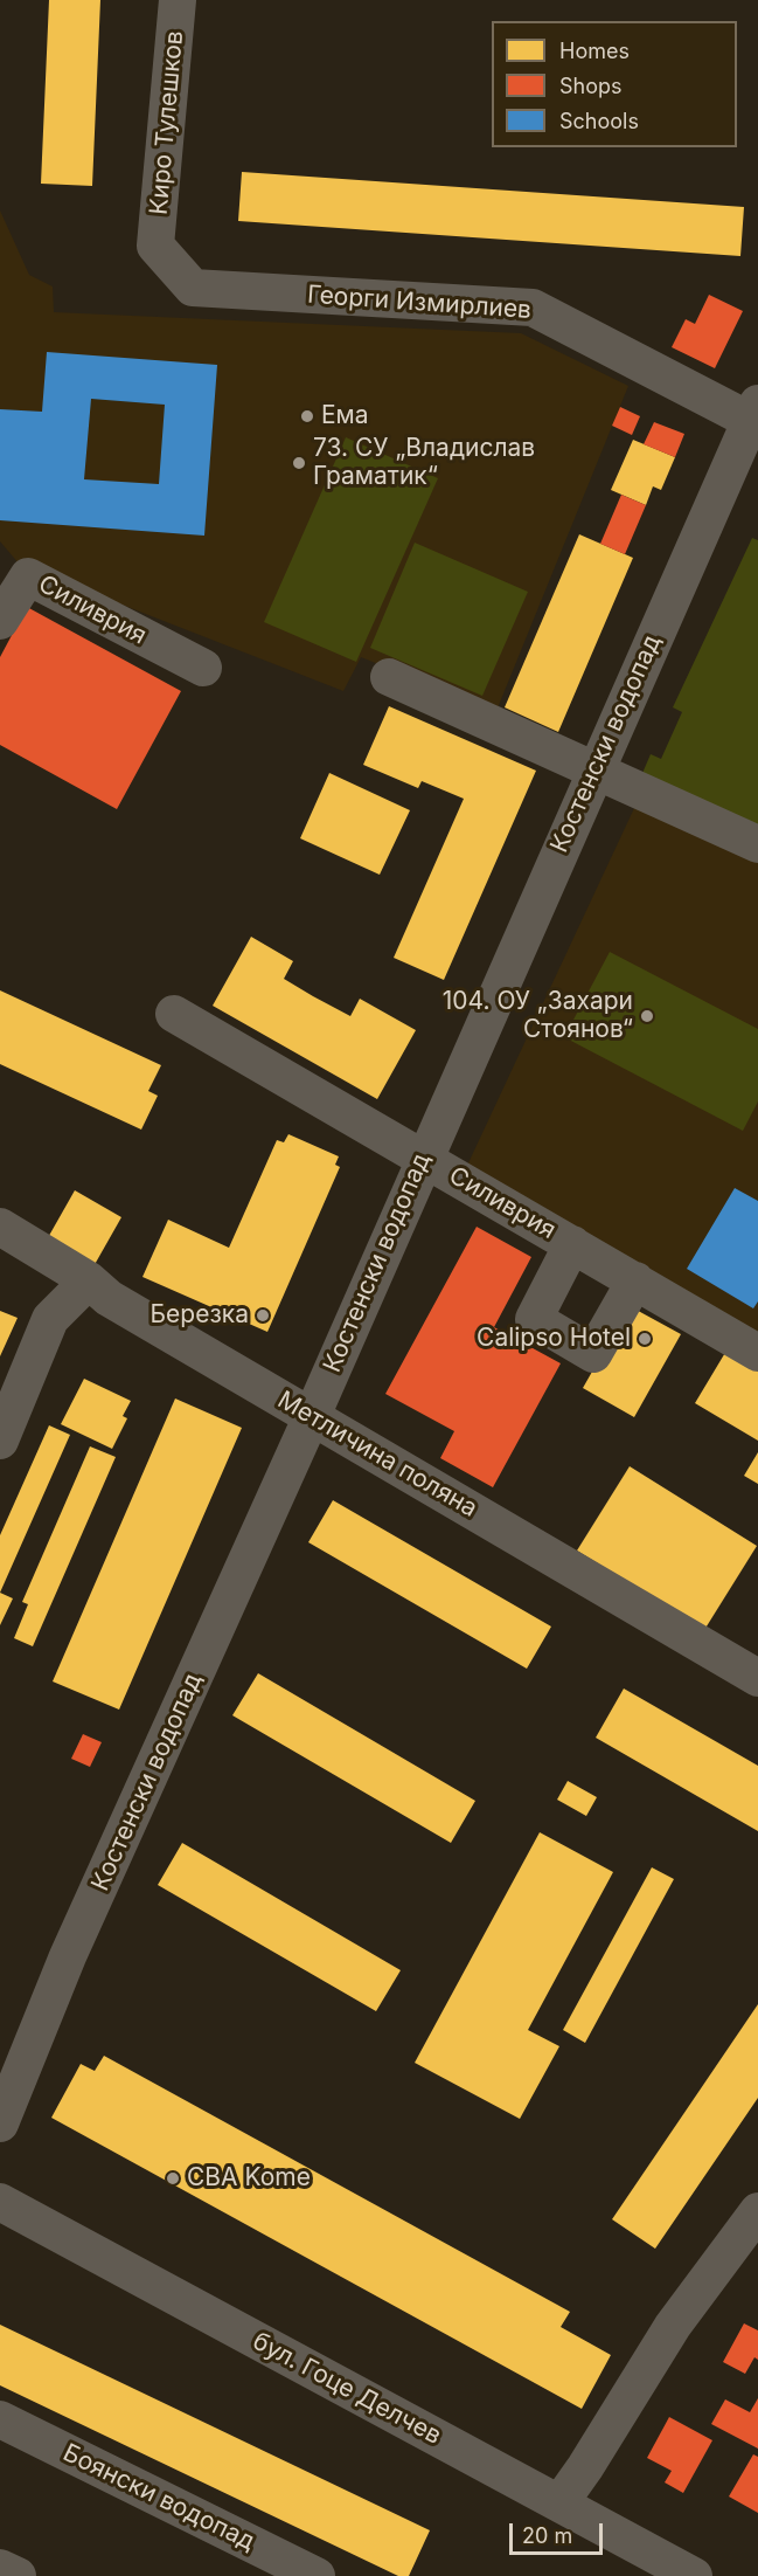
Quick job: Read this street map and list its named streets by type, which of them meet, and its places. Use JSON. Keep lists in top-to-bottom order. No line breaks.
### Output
{"streets":{"street":["Киро Тулешков","Георги Измирлиев","Силиврия","Костенски водопад","Метличина поляна","бул. Гоце Делчев","Боянски водопад"]},"crossings":[["Киро Тулешков","Георги Измирлиев"],["Георги Измирлиев","Костенски водопад"],["Силиврия","Костенски водопад"],["Костенски водопад","Метличина поляна"]],"places":["Ема","73. СУ „Владислав Граматик“","104. ОУ „Захари Стоянов“","Березка","Calipso Hotel","CBA Kome"],"legend":["Homes","Shops","Schools"],"scale_bar":"20 m"}
